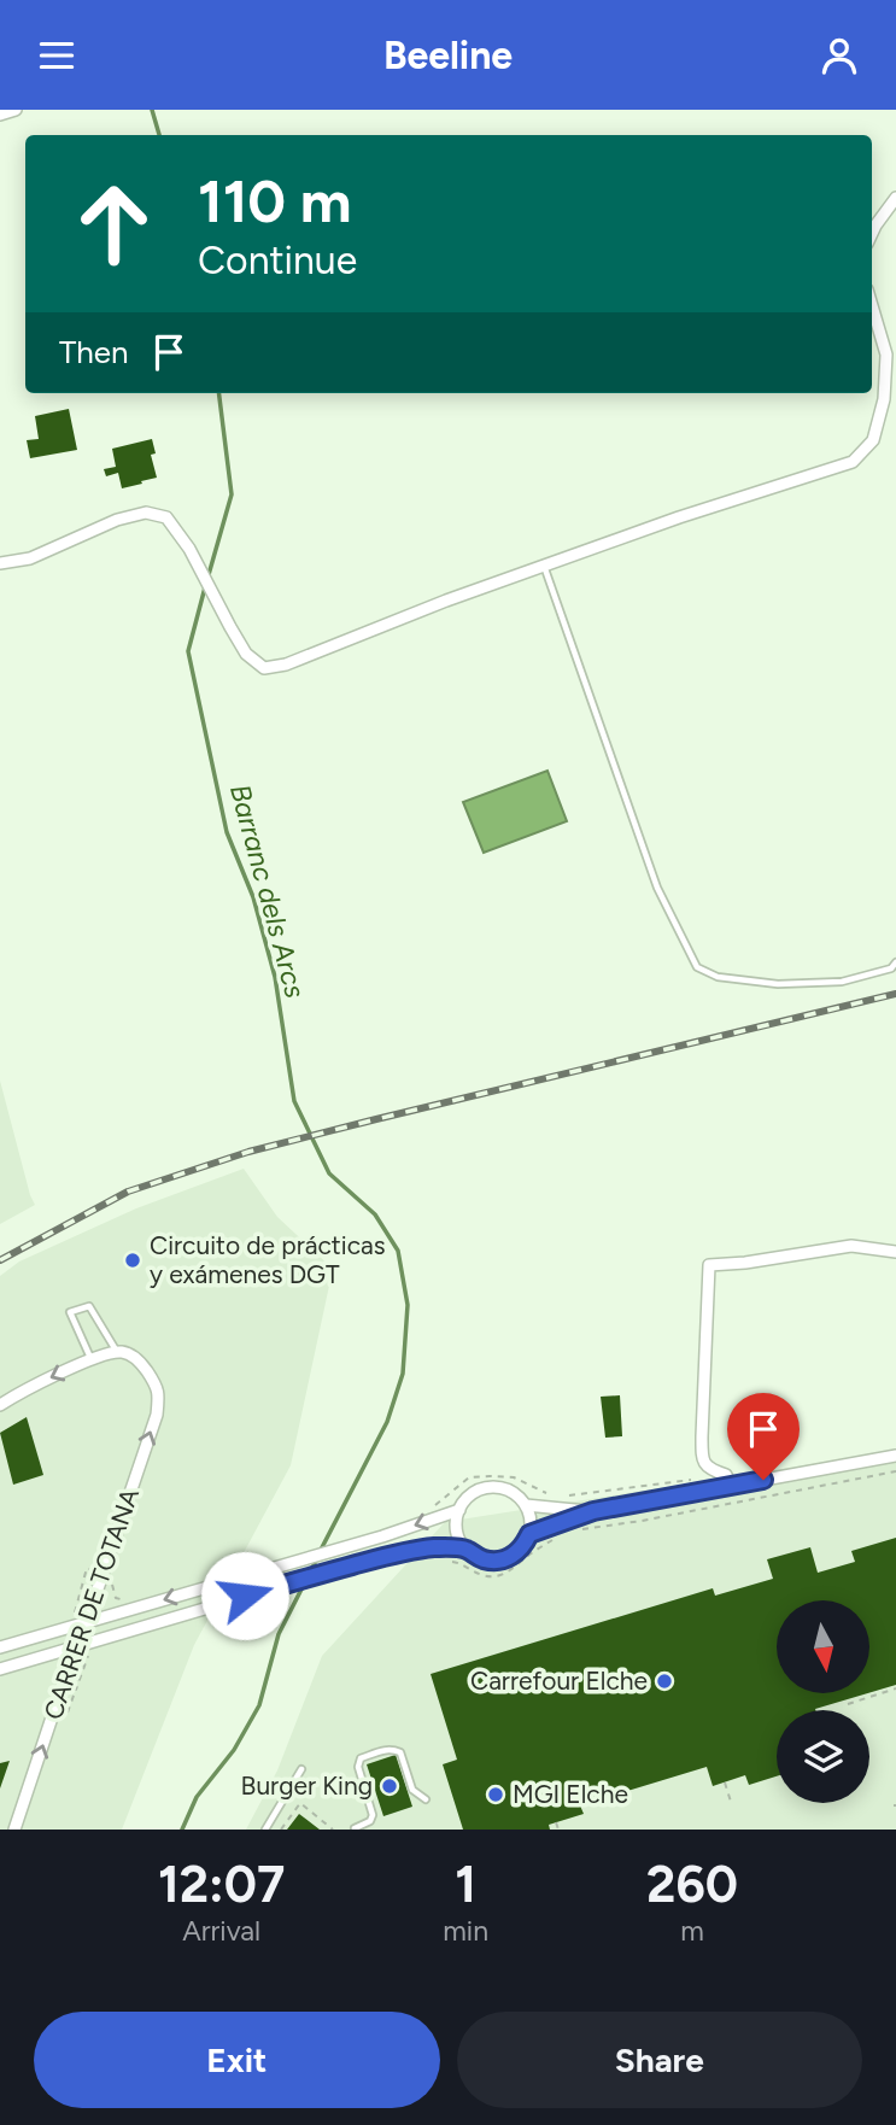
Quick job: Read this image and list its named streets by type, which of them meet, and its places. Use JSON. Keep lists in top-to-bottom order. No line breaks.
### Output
{"streets":{"street":["CARRER DE TOTANA"]},"one_way":["CARRER DE TOTANA"],"water":["Barranc dels Arcs"],"places":["Circuito de prácticas y exámenes DGT","Carrefour Elche","Burger King","MGI Elche"],"north":"bottom","page":{"header":"Beeline","turn":["110 m","Continue"],"then":"Then","eta":["12:07","Arrival","1","min","260","m"],"buttons":["Exit","Share"]}}
